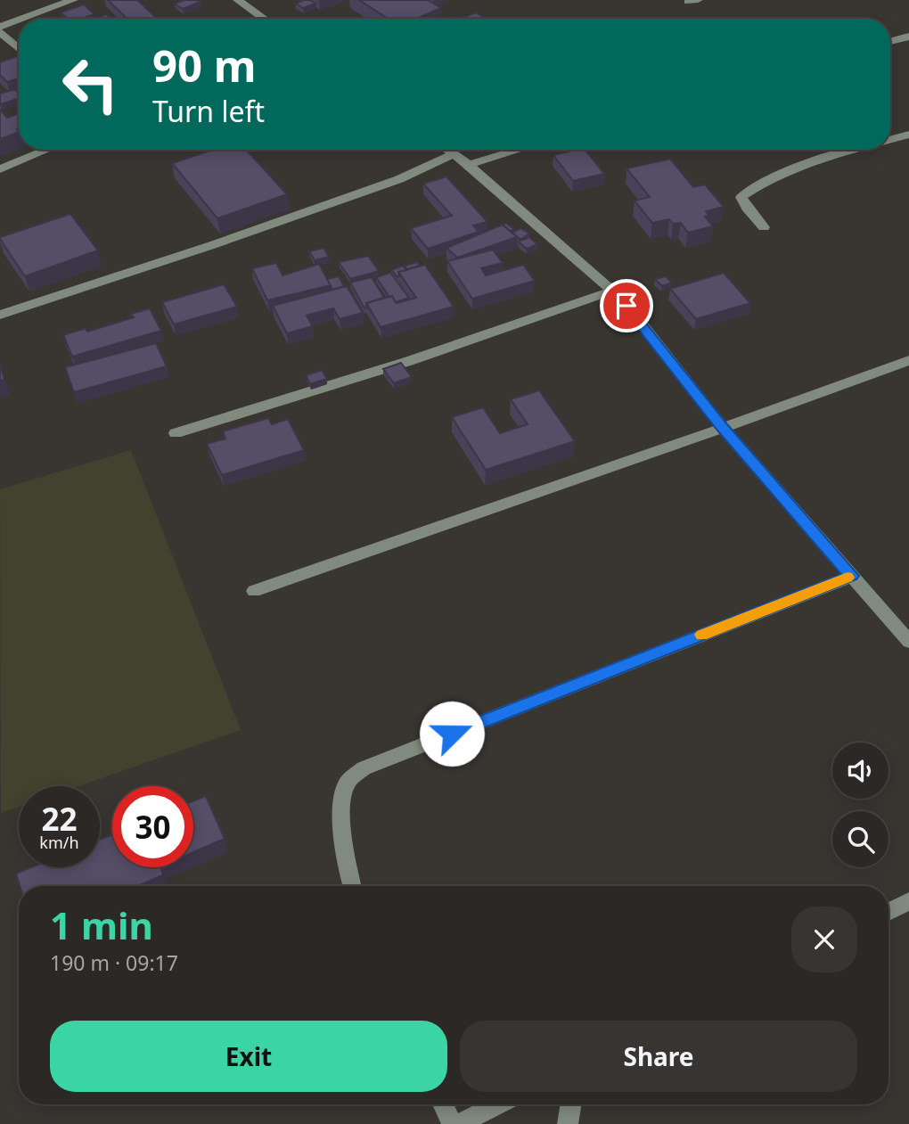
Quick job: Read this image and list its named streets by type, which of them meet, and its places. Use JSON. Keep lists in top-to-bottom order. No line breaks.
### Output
{"page":{"turn":["90 m","Turn left"],"speed":"22 km/h","limit":"30","heading":["1 min","190 m · 09:17"],"buttons":["Exit","Share"]}}
